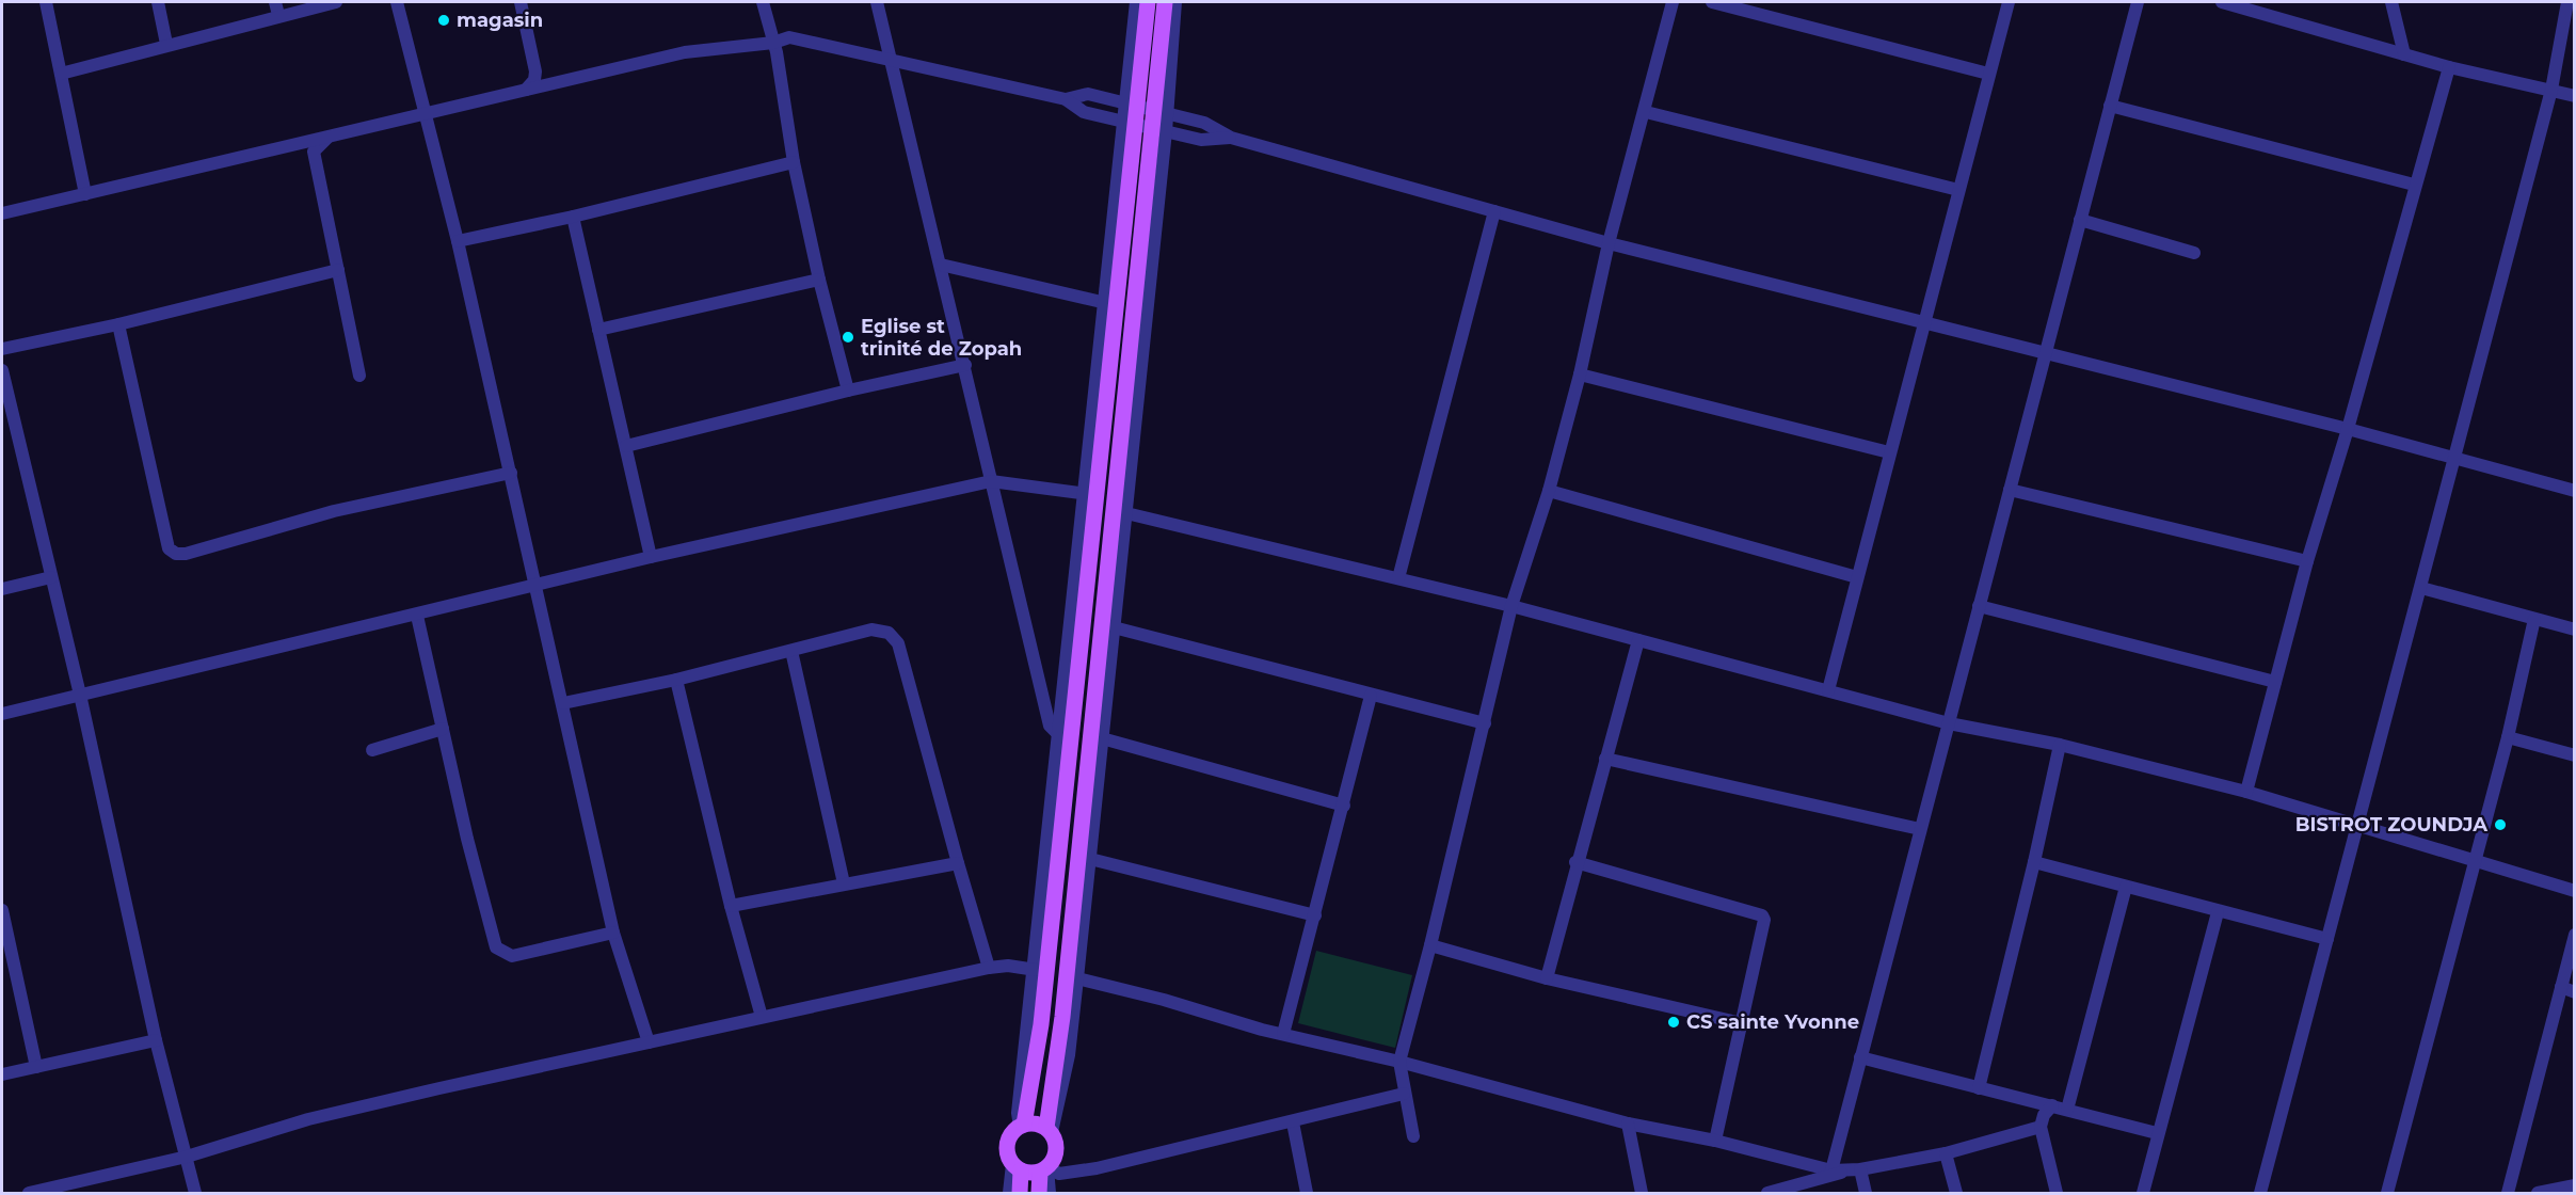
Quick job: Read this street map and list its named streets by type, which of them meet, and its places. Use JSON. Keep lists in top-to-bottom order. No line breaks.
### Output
{"places":["magasin","Eglise st trinité de Zopah","BISTROT ZOUNDJA","CS sainte Yvonne"]}
